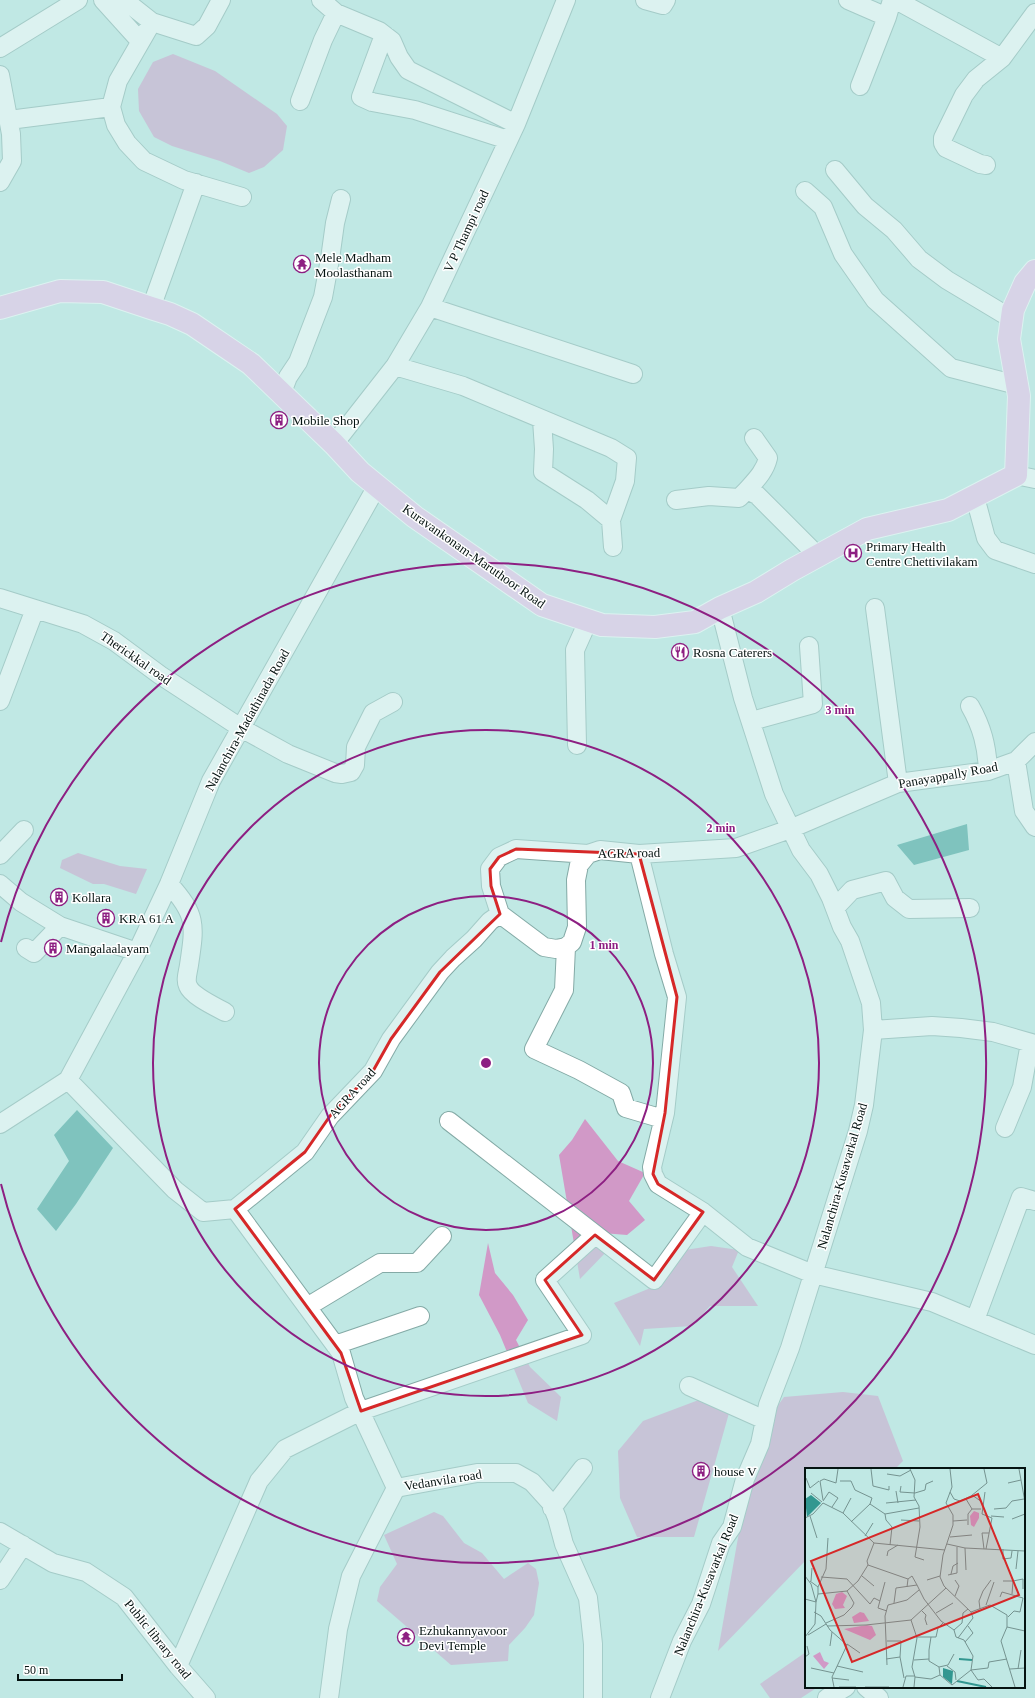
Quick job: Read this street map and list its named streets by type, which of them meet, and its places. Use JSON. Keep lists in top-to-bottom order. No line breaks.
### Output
{"streets":{"main road":["Kuravankonam-Maruthoor Road"],"street":["V P Thampi road","Therickkal road","Nalanchira-Madathinada Road","Panayappally Road","AGRA road","Nalanchira-Kusavarkal Road","Vedanvila road","Public library road"]},"crossings":[["V P Thampi road","Kuravankonam-Maruthoor Road"],["Kuravankonam-Maruthoor Road","Nalanchira-Madathinada Road"],["Kuravankonam-Maruthoor Road","Nalanchira-Kusavarkal Road"],["Therickkal road","Nalanchira-Madathinada Road"],["Panayappally Road","AGRA road"],["Panayappally Road","Nalanchira-Kusavarkal Road"],["AGRA road","Nalanchira-Kusavarkal Road"]],"places":{"temple":["Mele Madham Moolasthanam","Ezhukannyavoor Devi Temple"],"building":["Mobile Shop","Kollara","KRA 61 A","Mangalaalayam","house V"],"hospital":["Primary Health Centre Chettivilakam"],"restaurant":["Rosna Caterers"]},"scale_bar":"50 m","rings":["3 min","2 min","1 min"]}
